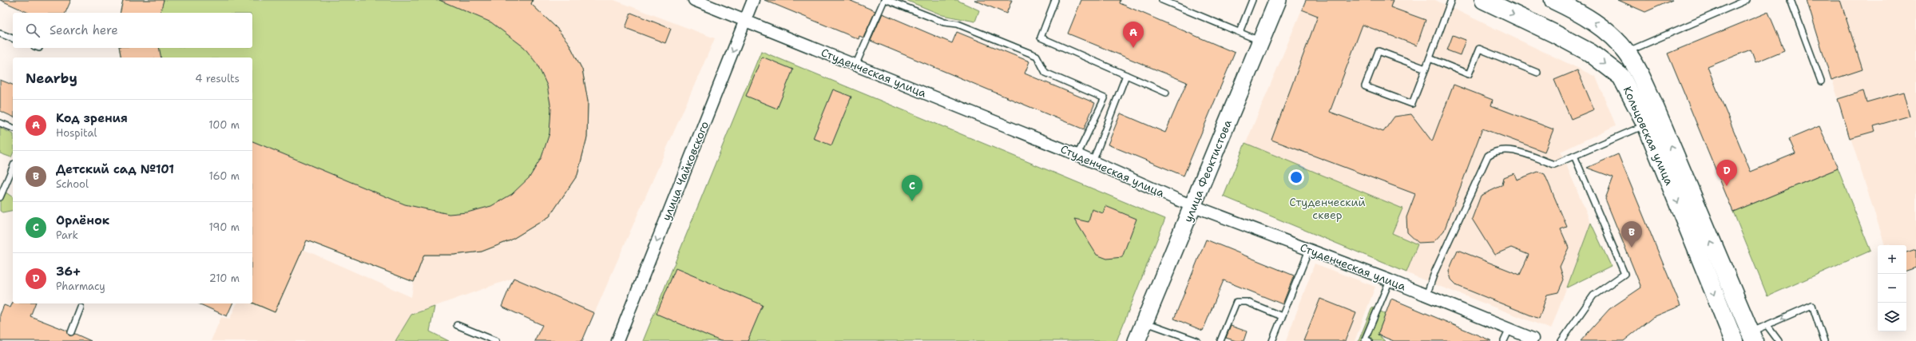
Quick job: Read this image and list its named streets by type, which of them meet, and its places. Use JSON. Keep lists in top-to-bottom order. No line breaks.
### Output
{"streets":{"main road":["Кольцовская улица"],"street":["Студенческая улица","улица Чайковского","улица Феоктистова"]},"crossings":[["Студенческая улица","улица Чайковского"],["Студенческая улица","улица Феоктистова"]],"one_way":["улица Чайковского"],"parks":["Студенческий сквер"],"page":{"search":"Search here","pins":["A","D","C","B"],"heading":["Nearby","4 results"],"list":[{"mark":"A","name":"Код зрения","note":"Hospital","value":"100 m"},{"mark":"B","name":"Детский сад №101","note":"School","value":"160 m"},{"mark":"C","name":"Орлёнок","note":"Park","value":"190 m"},{"mark":"D","name":"36+","note":"Pharmacy","value":"210 m"}],"map_buttons":["+","−"]}}
